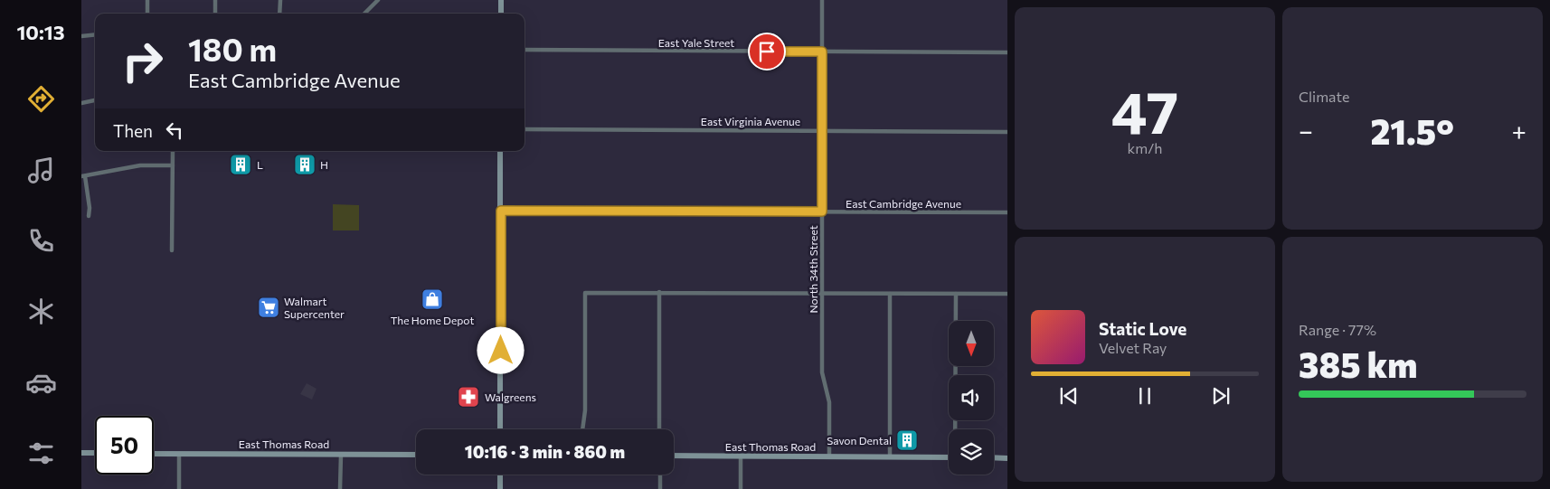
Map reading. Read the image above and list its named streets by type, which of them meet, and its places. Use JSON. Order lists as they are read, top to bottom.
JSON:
{
  "streets": {
    "main road": ["East Thomas Road"],
    "street": [
      "East Yale Street",
      "East Virginia Avenue",
      "East Cambridge Avenue",
      "North 34th Street"
    ]
  },
  "crossings": [
    ["East Yale Street", "North 34th Street"],
    ["East Virginia Avenue", "North 34th Street"],
    ["East Cambridge Avenue", "North 34th Street"],
    ["North 34th Street", "East Thomas Road"]
  ],
  "places": {
    "building": ["L", "H", "Savon Dental"],
    "shop": ["The Home Depot"],
    "supermarket": ["Walmart Supercenter"],
    "pharmacy": ["Walgreens"]
  },
  "north": "bottom",
  "page": {
    "tabs": "10:13",
    "tile": [
      ["47", "km/h"],
      "Climate",
      ["Range · 77%", "385 km"]
    ],
    "turn": ["180 m", "East Cambridge Avenue"],
    "then": "Then",
    "heat": ["−", "21.5°", "+"],
    "song": ["Static Love", "Velvet Ray"],
    "limit": "50",
    "trip": "10:16 · 3 min · 860 m"
  }
}
